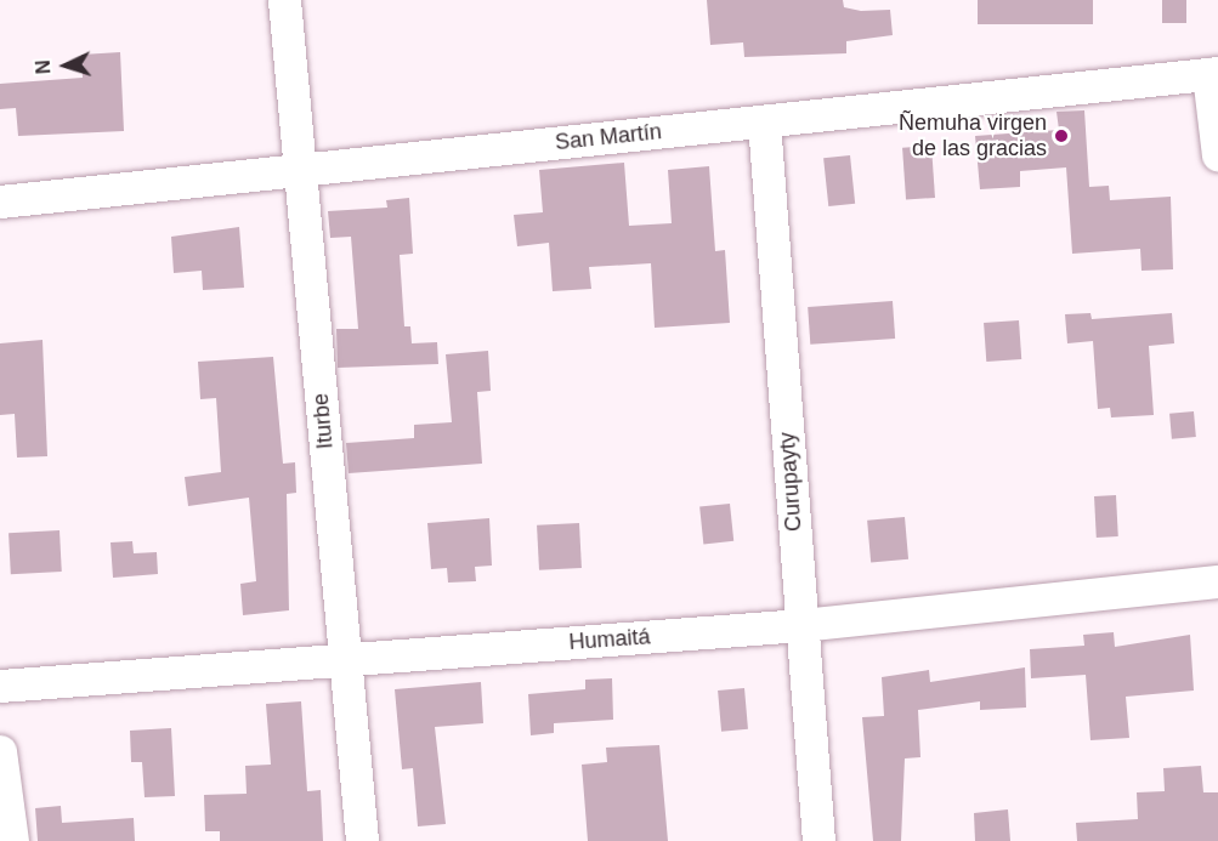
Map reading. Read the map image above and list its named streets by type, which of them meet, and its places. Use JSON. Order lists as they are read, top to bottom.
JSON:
{
  "streets": {
    "street": [
      "San Martín",
      "Iturbe",
      "Curupayty",
      "Humaitá"
    ]
  },
  "crossings": [
    ["San Martín", "Iturbe"],
    ["San Martín", "Curupayty"],
    ["Iturbe", "Humaitá"],
    ["Curupayty", "Humaitá"]
  ],
  "places": ["Ñemuha virgen de las gracias"],
  "north": "left"
}
